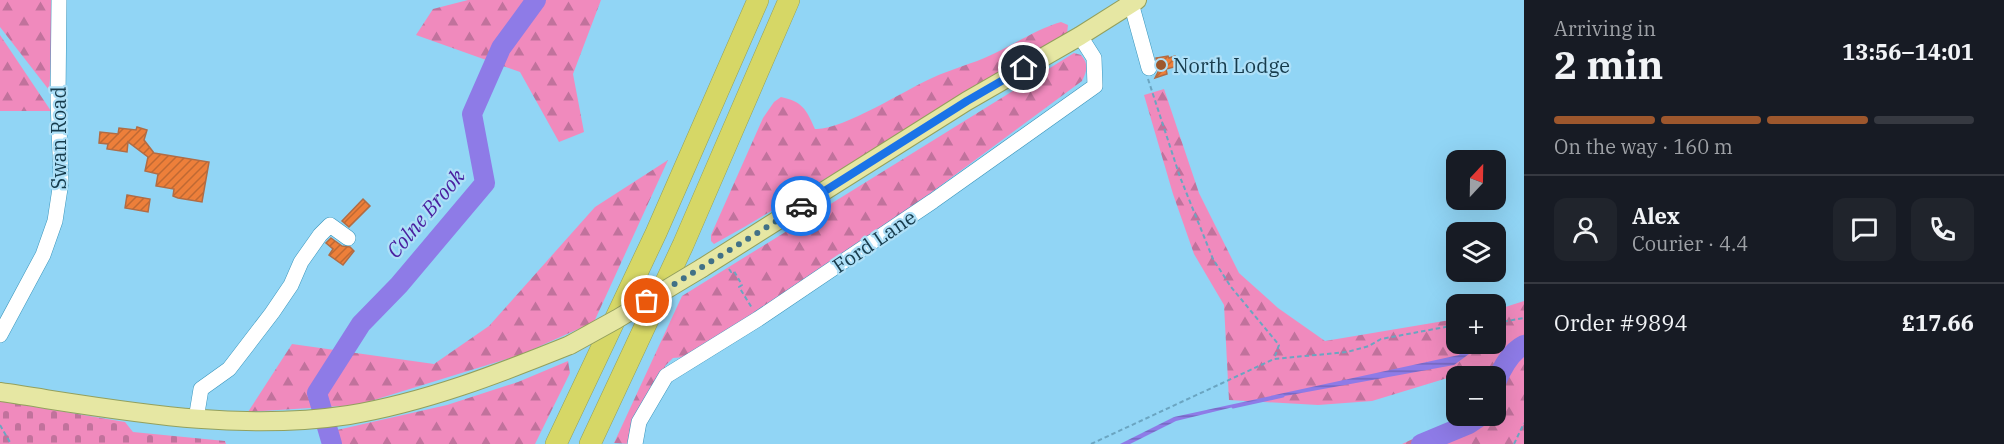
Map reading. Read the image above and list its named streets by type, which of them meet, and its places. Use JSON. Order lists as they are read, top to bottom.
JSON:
{
  "streets": {
    "street": ["Swan Road", "Ford Lane"]
  },
  "water": ["Colne Brook"],
  "places": ["North Lodge"],
  "north": "top",
  "page": {
    "heading": ["2 min", "Arriving in", "13:56–14:01"],
    "panel": [
      "Alex",
      "Courier · 4.4",
      "Order #9894",
      "£17.66"
    ],
    "bar": "On the way · 160 m",
    "map_buttons": ["+", "−"]
  }
}
